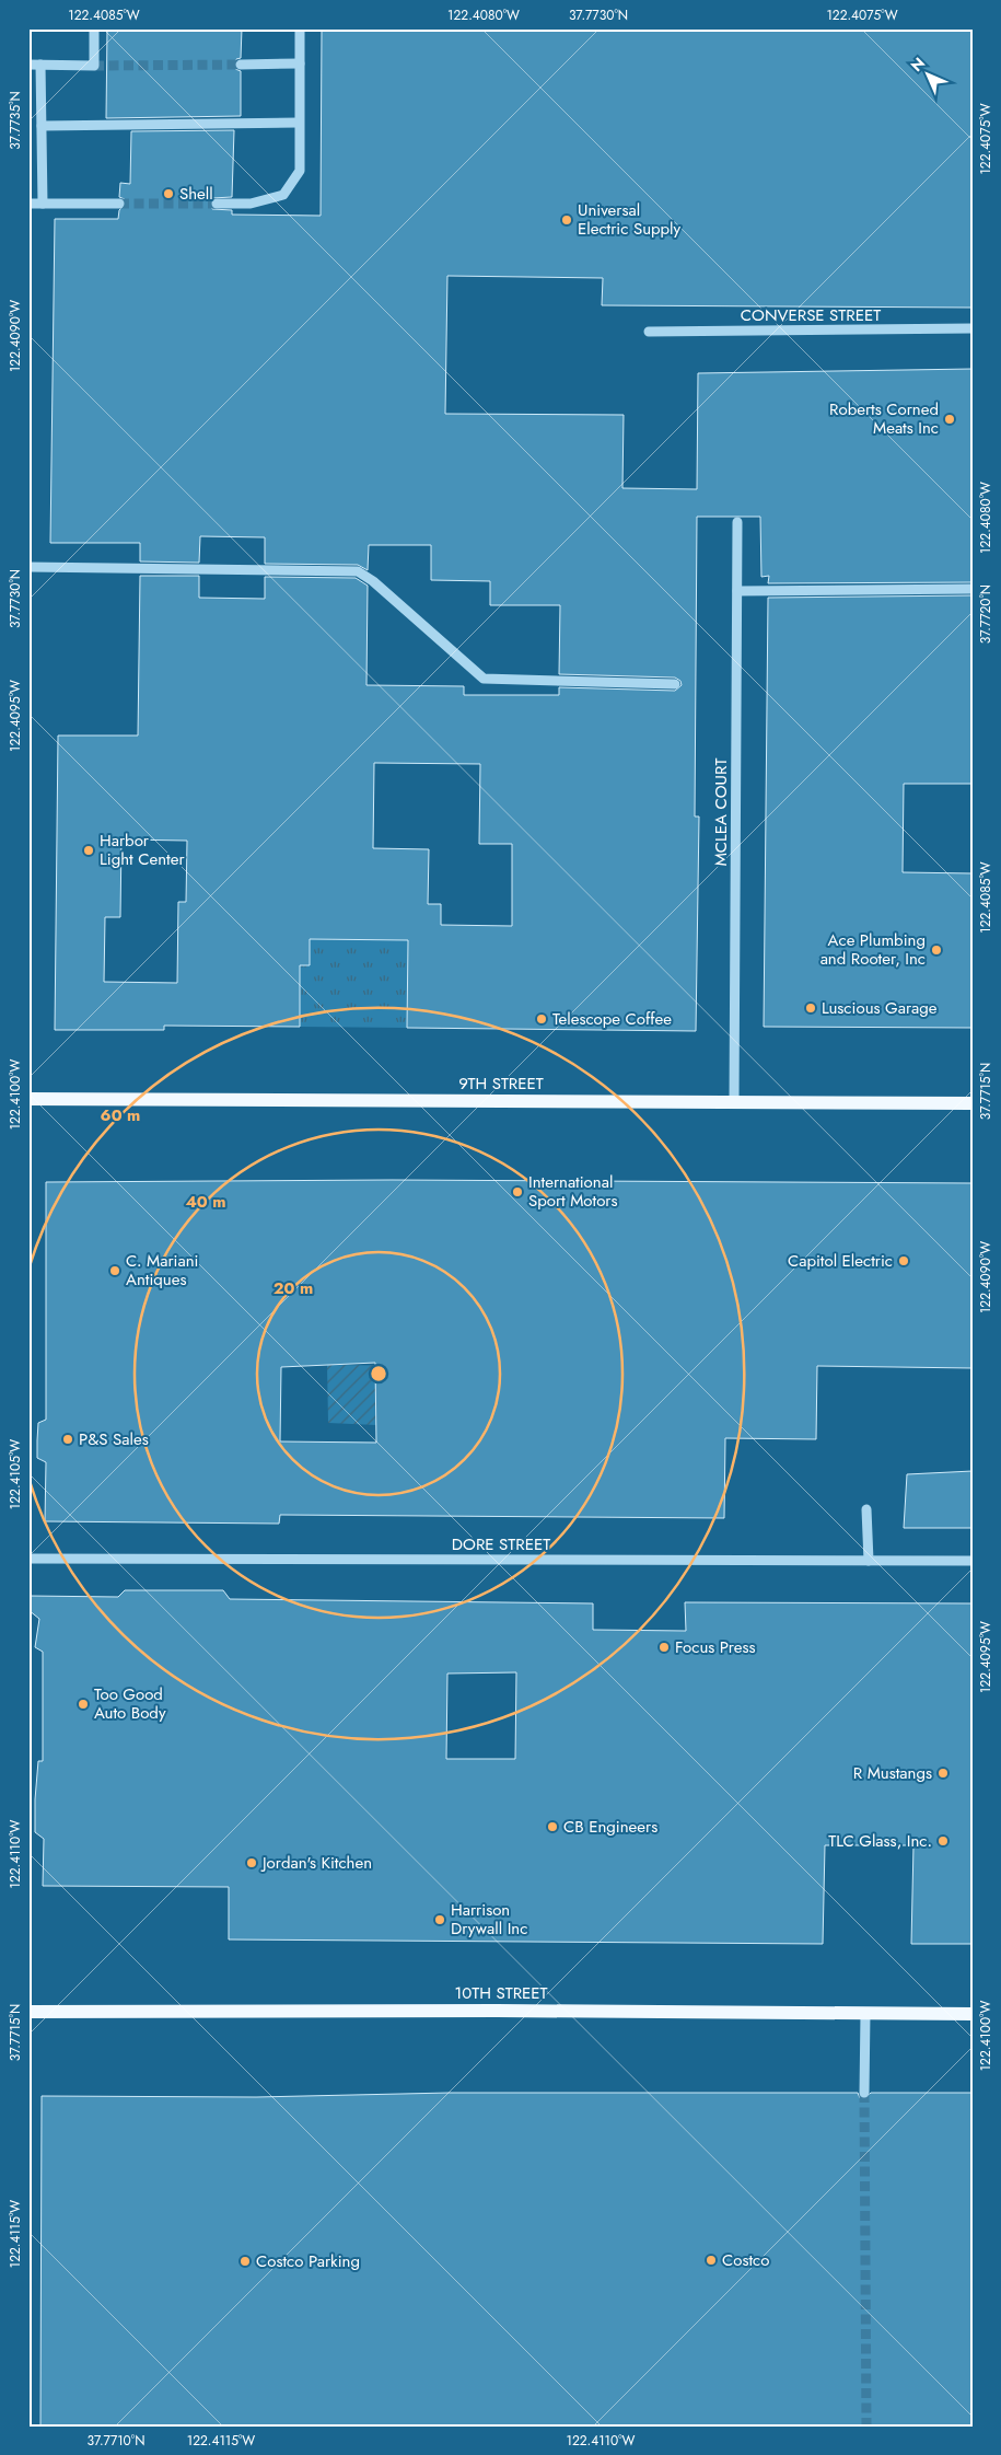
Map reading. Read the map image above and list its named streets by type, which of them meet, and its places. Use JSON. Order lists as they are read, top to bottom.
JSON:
{
  "streets": {
    "main road": ["9TH STREET", "10TH STREET"],
    "street": ["CONVERSE STREET", "MCLEA COURT", "DORE STREET"]
  },
  "crossings": [
    ["MCLEA COURT", "9TH STREET"]
  ],
  "places": [
    "Shell",
    "Universal Electric Supply",
    "Roberts Corned Meats Inc",
    "Harbor Light Center",
    "Ace Plumbing and Rooter, Inc",
    "Luscious Garage",
    "Telescope Coffee",
    "International Sport Motors",
    "Capitol Electric",
    "C. Mariani Antiques",
    "P&S Sales",
    "Focus Press",
    "Too Good Auto Body",
    "R Mustangs",
    "CB Engineers",
    "TLC Glass, Inc.",
    "Jordan's Kitchen",
    "Harrison Drywall Inc",
    "Costco",
    "Costco Parking"
  ],
  "north": "top left",
  "coordinates": [
    "122.4085°W",
    "122.4080°W",
    "37.7730°N",
    "122.4075°W",
    "37.7735°N",
    "122.4090°W",
    "37.7720°N",
    "122.4095°W",
    "37.7715°N",
    "122.4100°W",
    "122.4105°W",
    "122.4110°W",
    "122.4115°W",
    "37.7710°N"
  ],
  "rings": ["60 m", "40 m", "20 m"]
}
